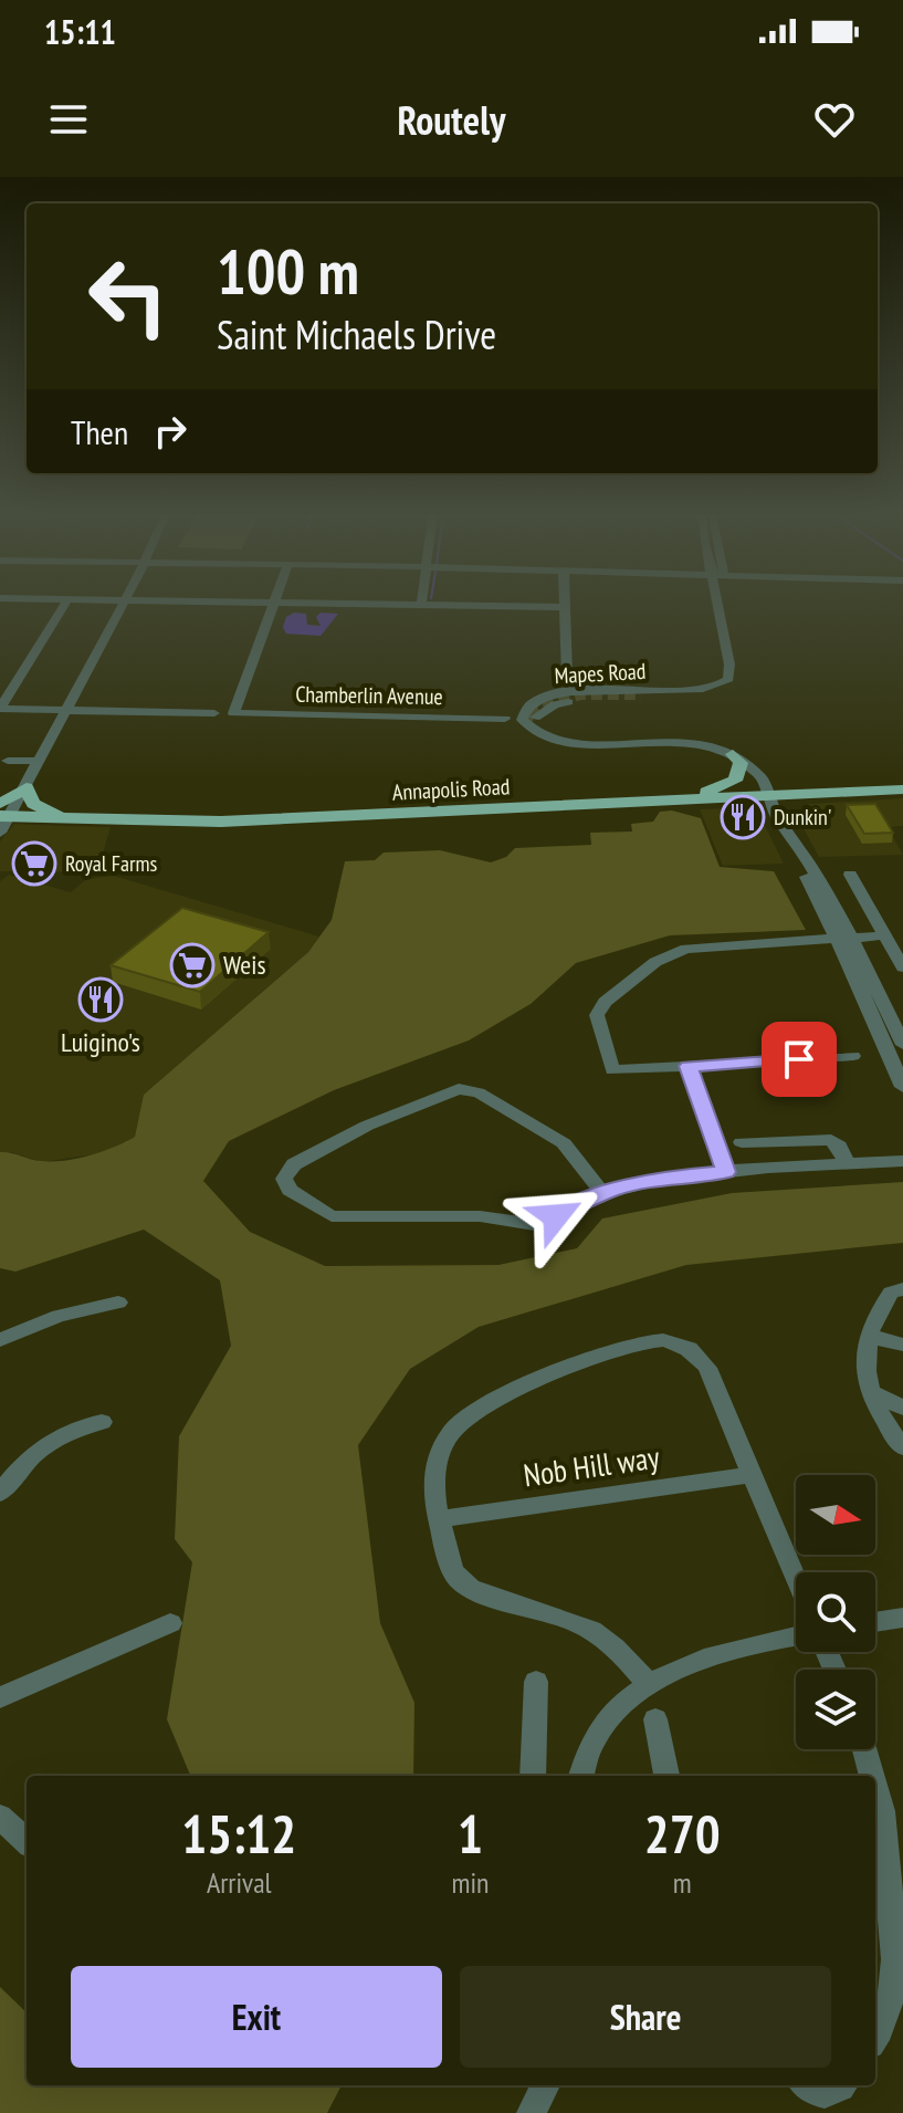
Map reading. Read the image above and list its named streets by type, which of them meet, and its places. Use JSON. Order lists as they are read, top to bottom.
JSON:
{
  "streets": {
    "main road": ["Annapolis Road"],
    "street": ["Mapes Road", "Chamberlin Avenue", "Nob Hill way"]
  },
  "crossings": [
    ["Mapes Road", "Annapolis Road"]
  ],
  "places": {
    "restaurant": ["Dunkin'", "Luigino's"],
    "supermarket": ["Royal Farms", "Weis"]
  },
  "north": "right",
  "page": {
    "status": "15:11",
    "header": "Routely",
    "turn": ["100 m", "Saint Michaels Drive"],
    "then": "Then",
    "eta": [
      "15:12",
      "Arrival",
      "1",
      "min",
      "270",
      "m"
    ],
    "buttons": ["Exit", "Share"]
  }
}
